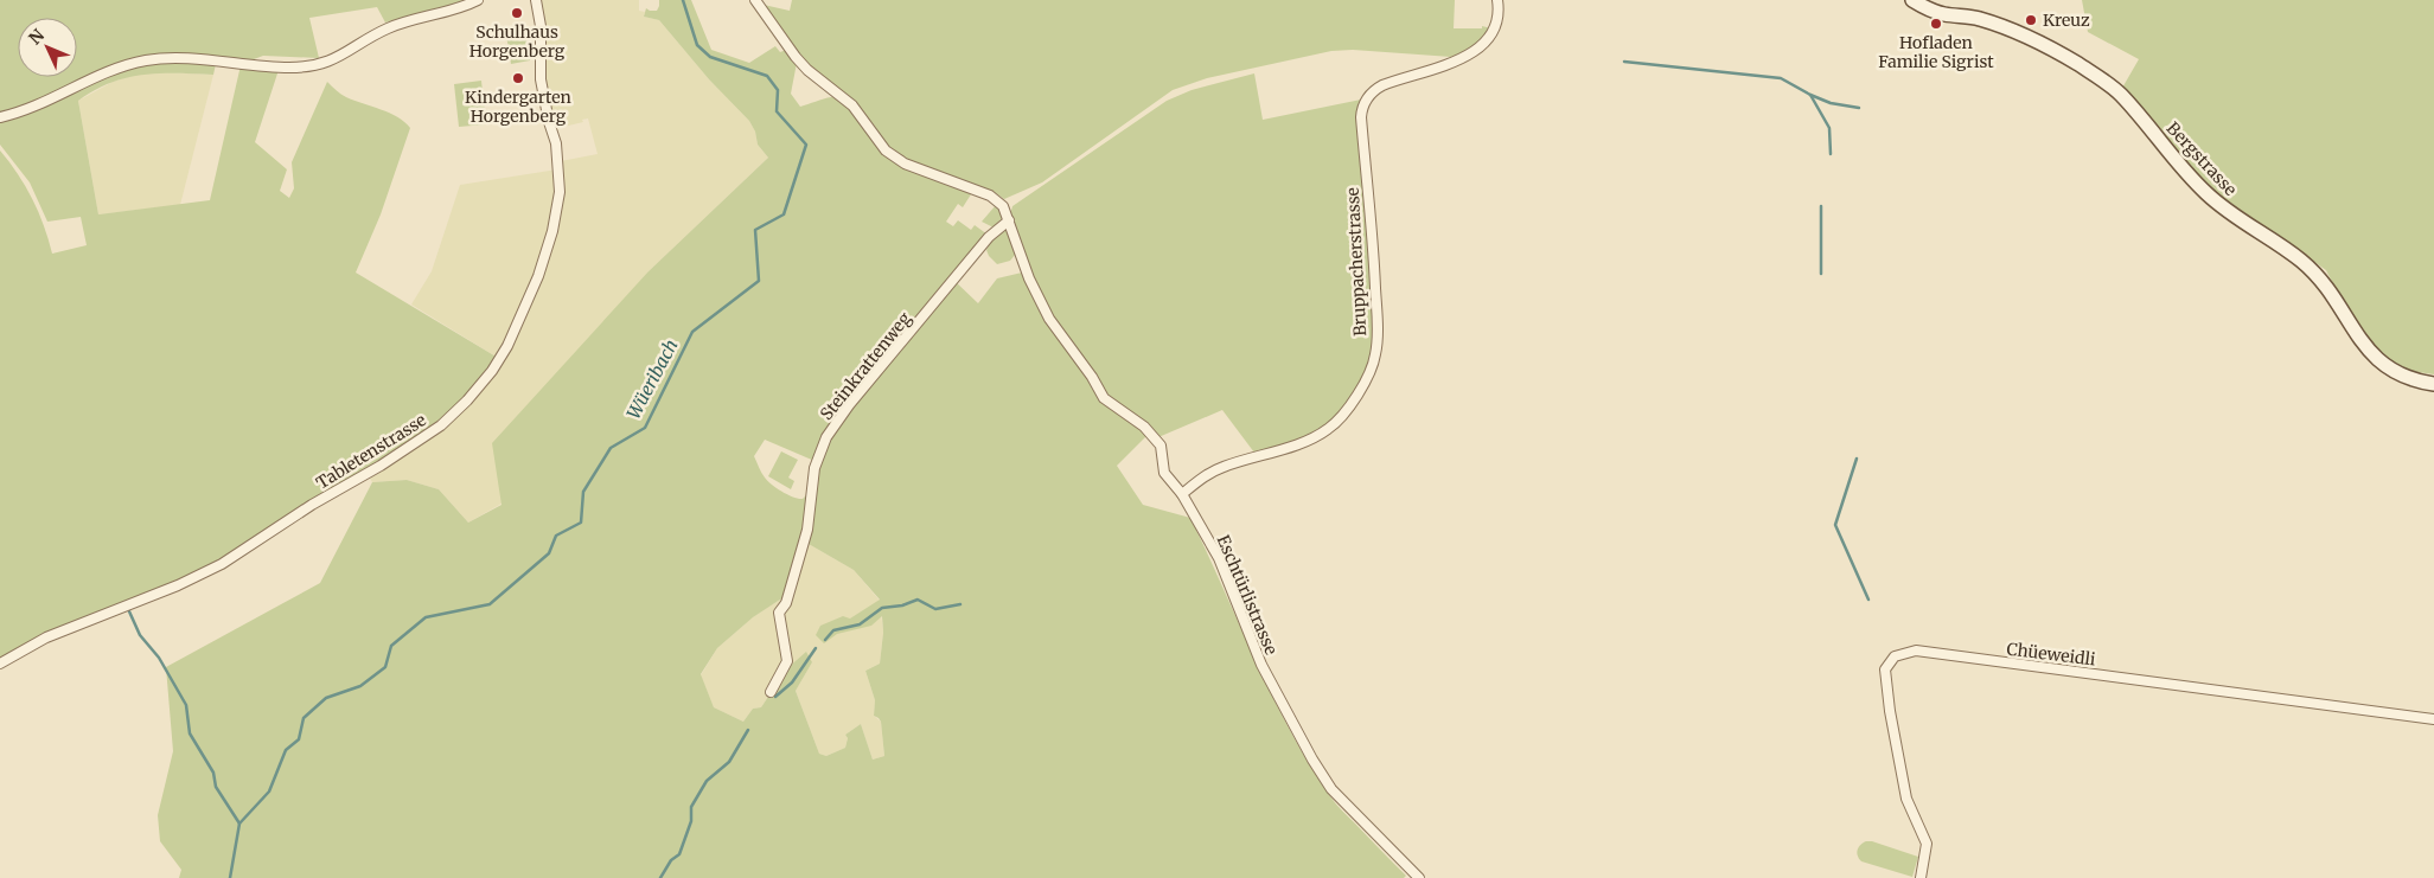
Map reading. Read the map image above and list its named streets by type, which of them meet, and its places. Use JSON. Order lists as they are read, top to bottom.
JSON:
{
  "streets": {
    "street": [
      "Bergstrasse",
      "Bruppacherstrasse",
      "Steinkrattenweg",
      "Tabletenstrasse",
      "Eschtürlistrasse",
      "Chüeweidli"
    ]
  },
  "crossings": [
    ["Bruppacherstrasse", "Eschtürlistrasse"],
    ["Steinkrattenweg", "Eschtürlistrasse"]
  ],
  "water": ["Wüeribach"],
  "places": [
    "Schulhaus Horgenberg",
    "Kreuz",
    "Hofladen Familie Sigrist",
    "Kindergarten Horgenberg"
  ],
  "north": "top left"
}
